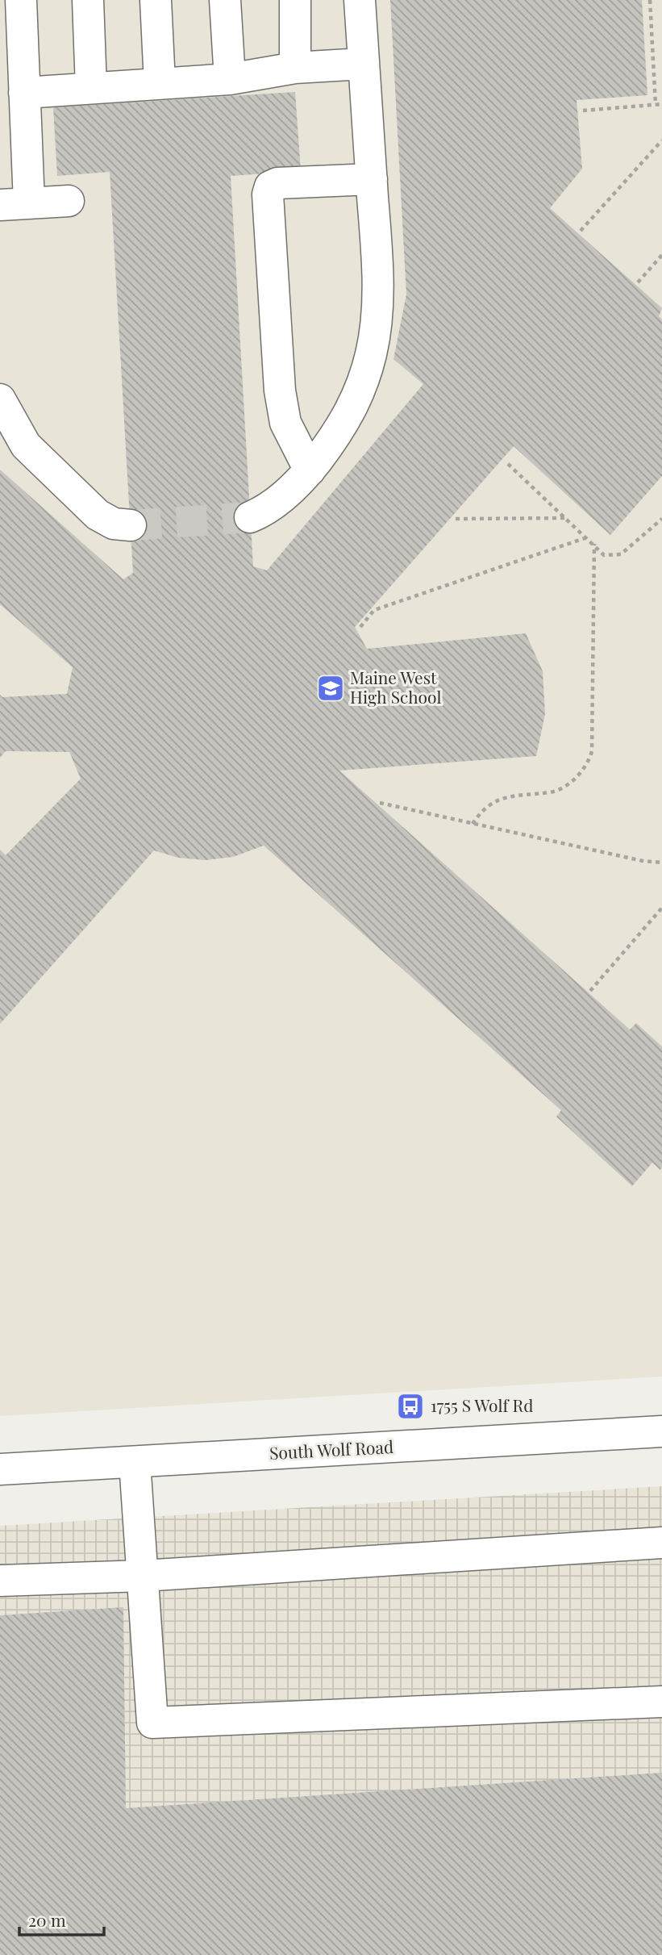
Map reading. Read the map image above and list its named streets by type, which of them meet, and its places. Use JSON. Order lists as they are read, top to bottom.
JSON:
{
  "streets": {
    "main road": ["South Wolf Road"]
  },
  "places": {
    "school or university": ["Maine West High School"],
    "bus stop": ["1755 S Wolf Rd"]
  },
  "scale_bar": "20 m"
}
